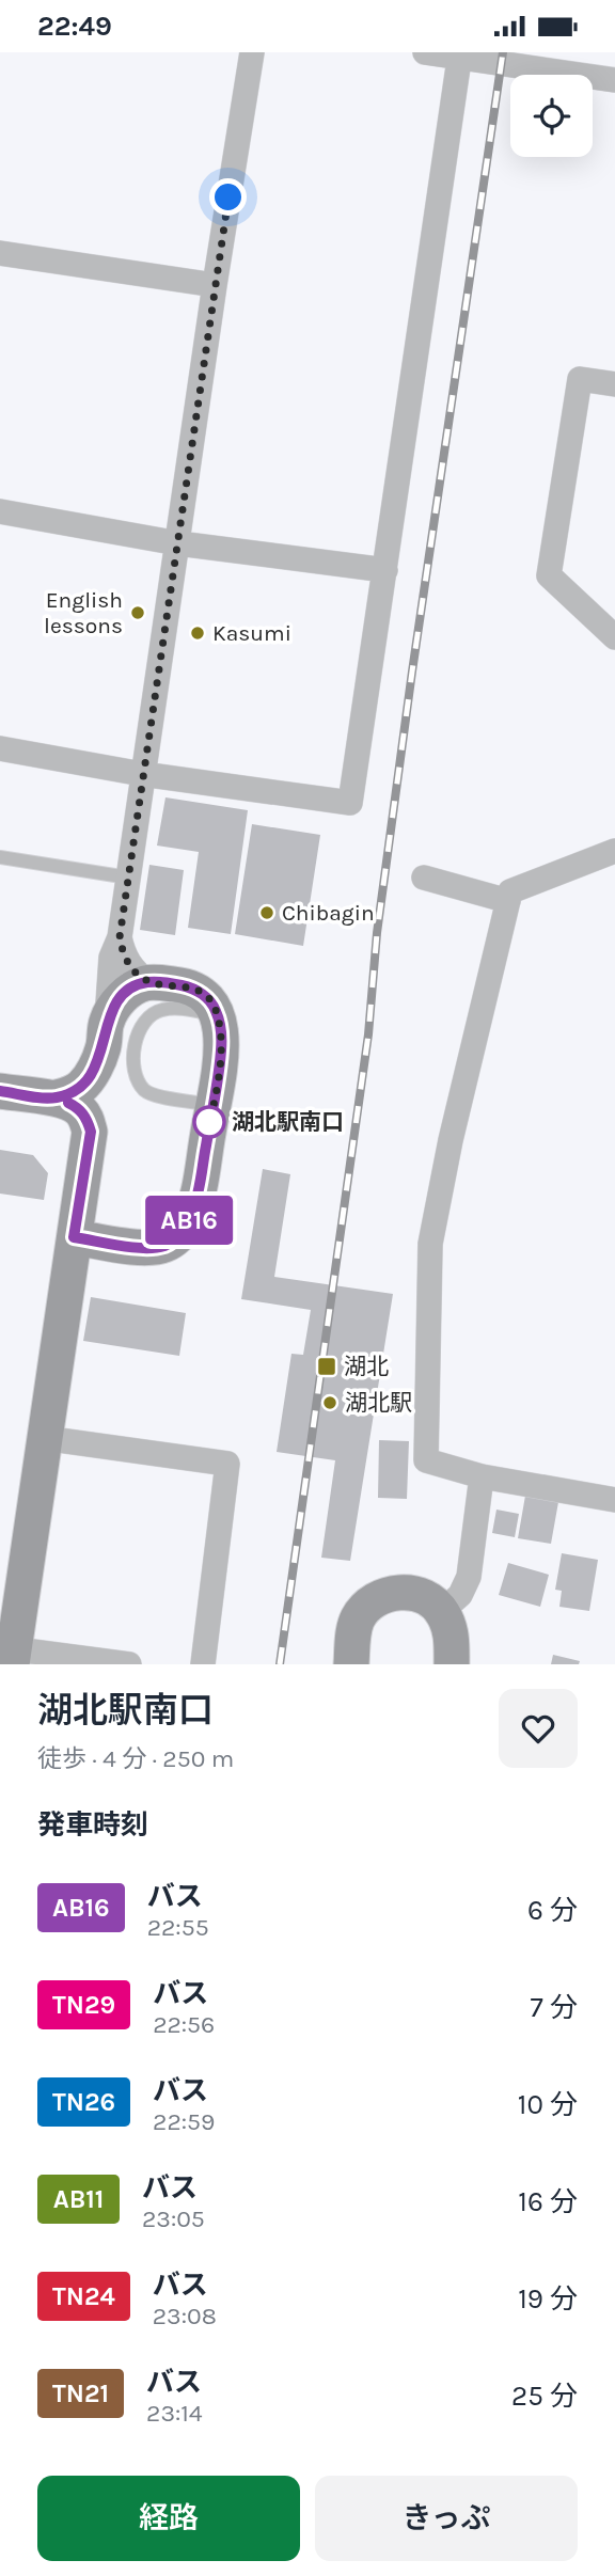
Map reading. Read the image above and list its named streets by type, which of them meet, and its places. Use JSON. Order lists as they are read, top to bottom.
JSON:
{
  "places": {
    "other": [
      "English lessons",
      "Kasumi",
      "Chibagin",
      "湖北駅南口",
      "湖北駅"
    ],
    "transit": ["湖北"]
  },
  "lines": ["bus line AB16"],
  "page": {
    "status": "22:49",
    "on_map": "AB16",
    "heading": [
      ["湖北駅南口", "徒歩 · 4 分 · 250 m"],
      "発車時刻"
    ],
    "list": [
      {
        "mark": "AB16",
        "name": "バス",
        "note": "22:55",
        "value": "6 分"
      },
      {
        "mark": "TN29",
        "name": "バス",
        "note": "22:56",
        "value": "7 分"
      },
      {
        "mark": "TN26",
        "name": "バス",
        "note": "22:59",
        "value": "10 分"
      },
      {
        "mark": "AB11",
        "name": "バス",
        "note": "23:05",
        "value": "16 分"
      },
      {
        "mark": "TN24",
        "name": "バス",
        "note": "23:08",
        "value": "19 分"
      },
      {
        "mark": "TN21",
        "name": "バス",
        "note": "23:14",
        "value": "25 分"
      }
    ],
    "buttons": ["経路", "きっぷ"]
  }
}
